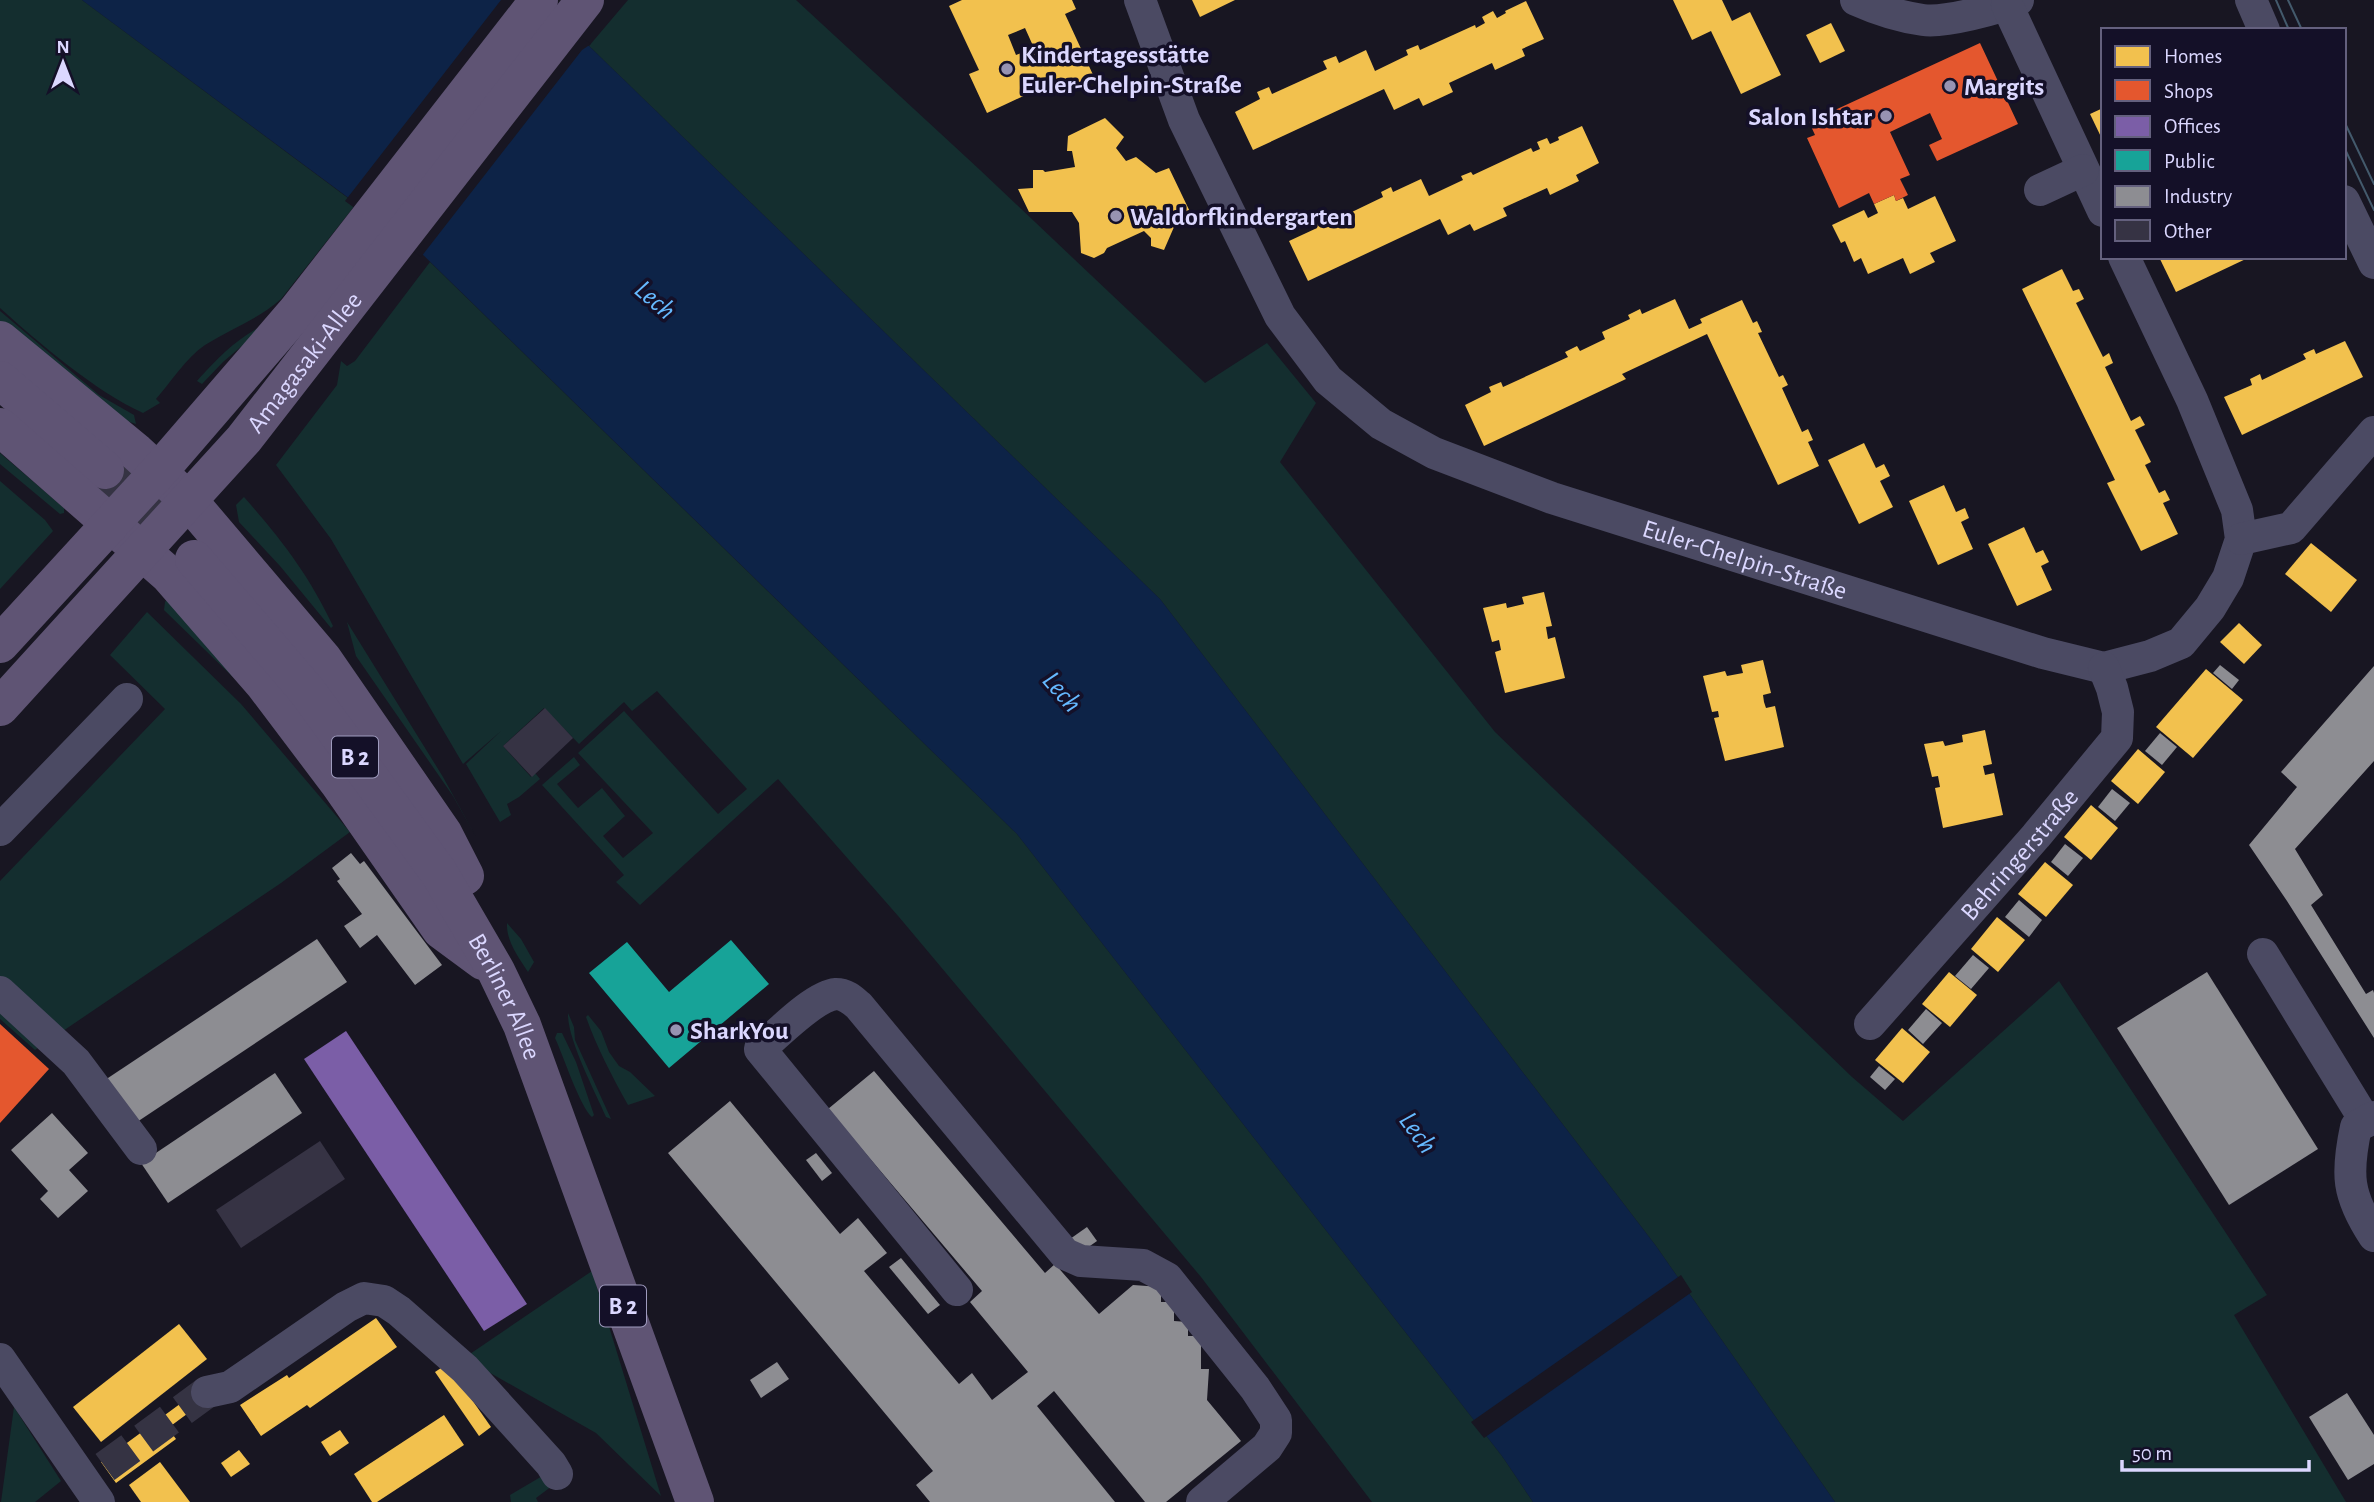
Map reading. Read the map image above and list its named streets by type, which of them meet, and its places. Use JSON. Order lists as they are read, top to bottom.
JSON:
{
  "streets": {
    "main road": ["Amagasaki-Allee", "B 2", "Berliner Allee"],
    "street": ["Euler-Chelpin-Straße", "Behringerstraße"]
  },
  "crossings": [
    ["Euler-Chelpin-Straße", "Behringerstraße"]
  ],
  "water": ["Lech"],
  "places": [
    "Kindertagesstätte Euler-Chelpin-Straße",
    "Margits",
    "Salon Ishtar",
    "Waldorfkindergarten",
    "SharkYou"
  ],
  "legend": [
    "Homes",
    "Shops",
    "Offices",
    "Public",
    "Industry",
    "Other"
  ],
  "scale_bar": "50 m",
  "north": "top"
}
